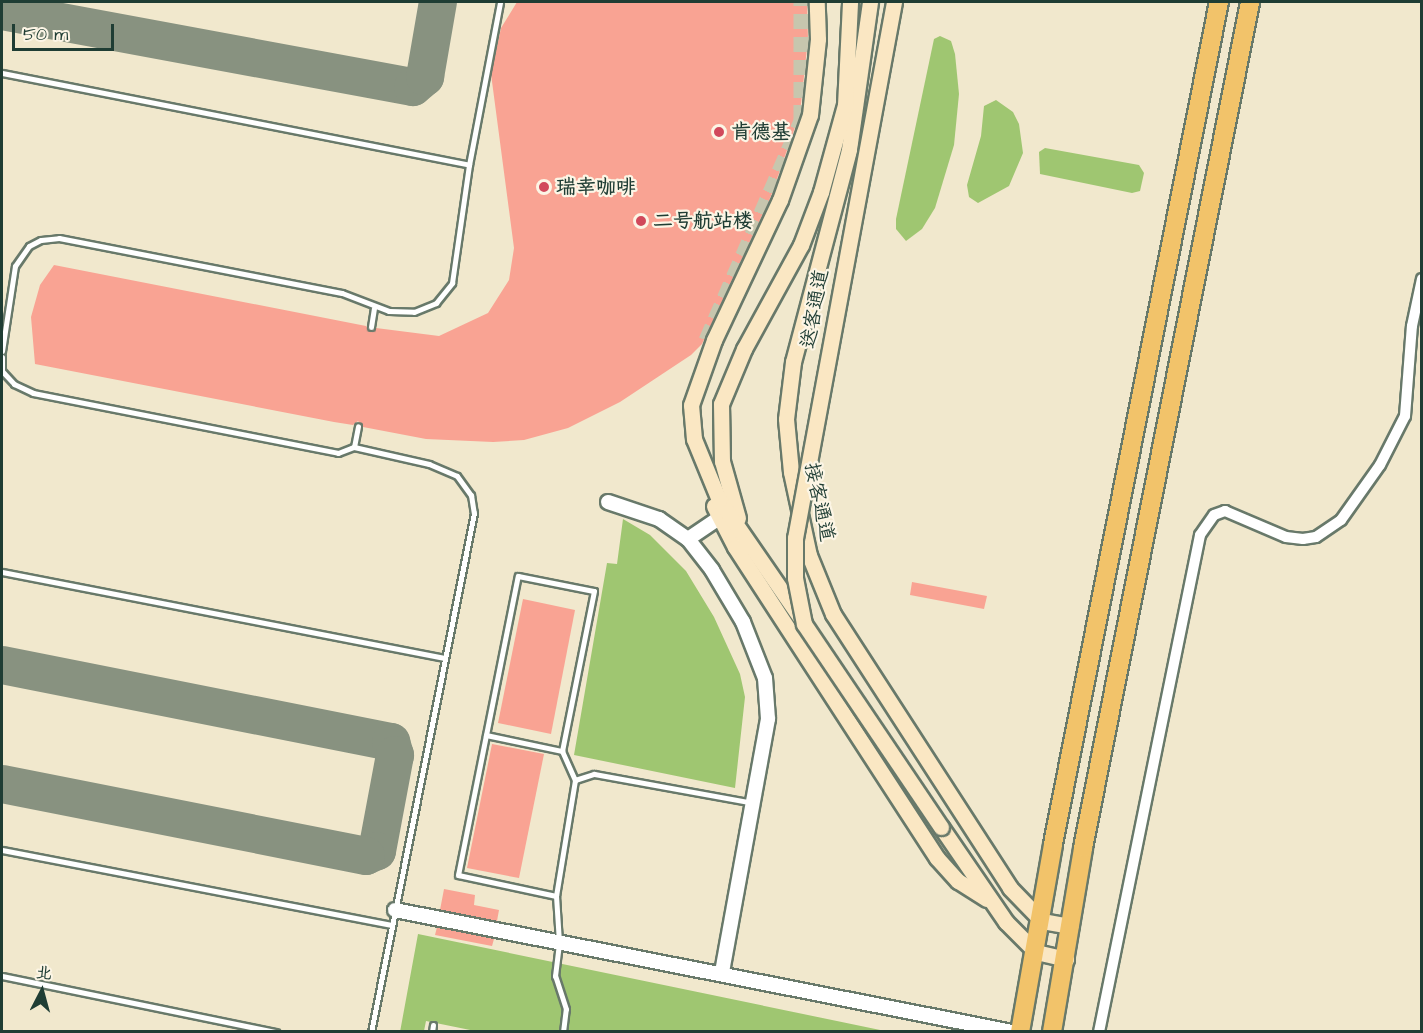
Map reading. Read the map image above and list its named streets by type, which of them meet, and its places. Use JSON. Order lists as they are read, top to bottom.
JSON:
{
  "streets": {
    "main road": ["送客通道", "接客通道"]
  },
  "places": ["肯德基", "瑞幸咖啡", "二号航站楼"],
  "scale_bar": "50 m",
  "north": "top"
}
